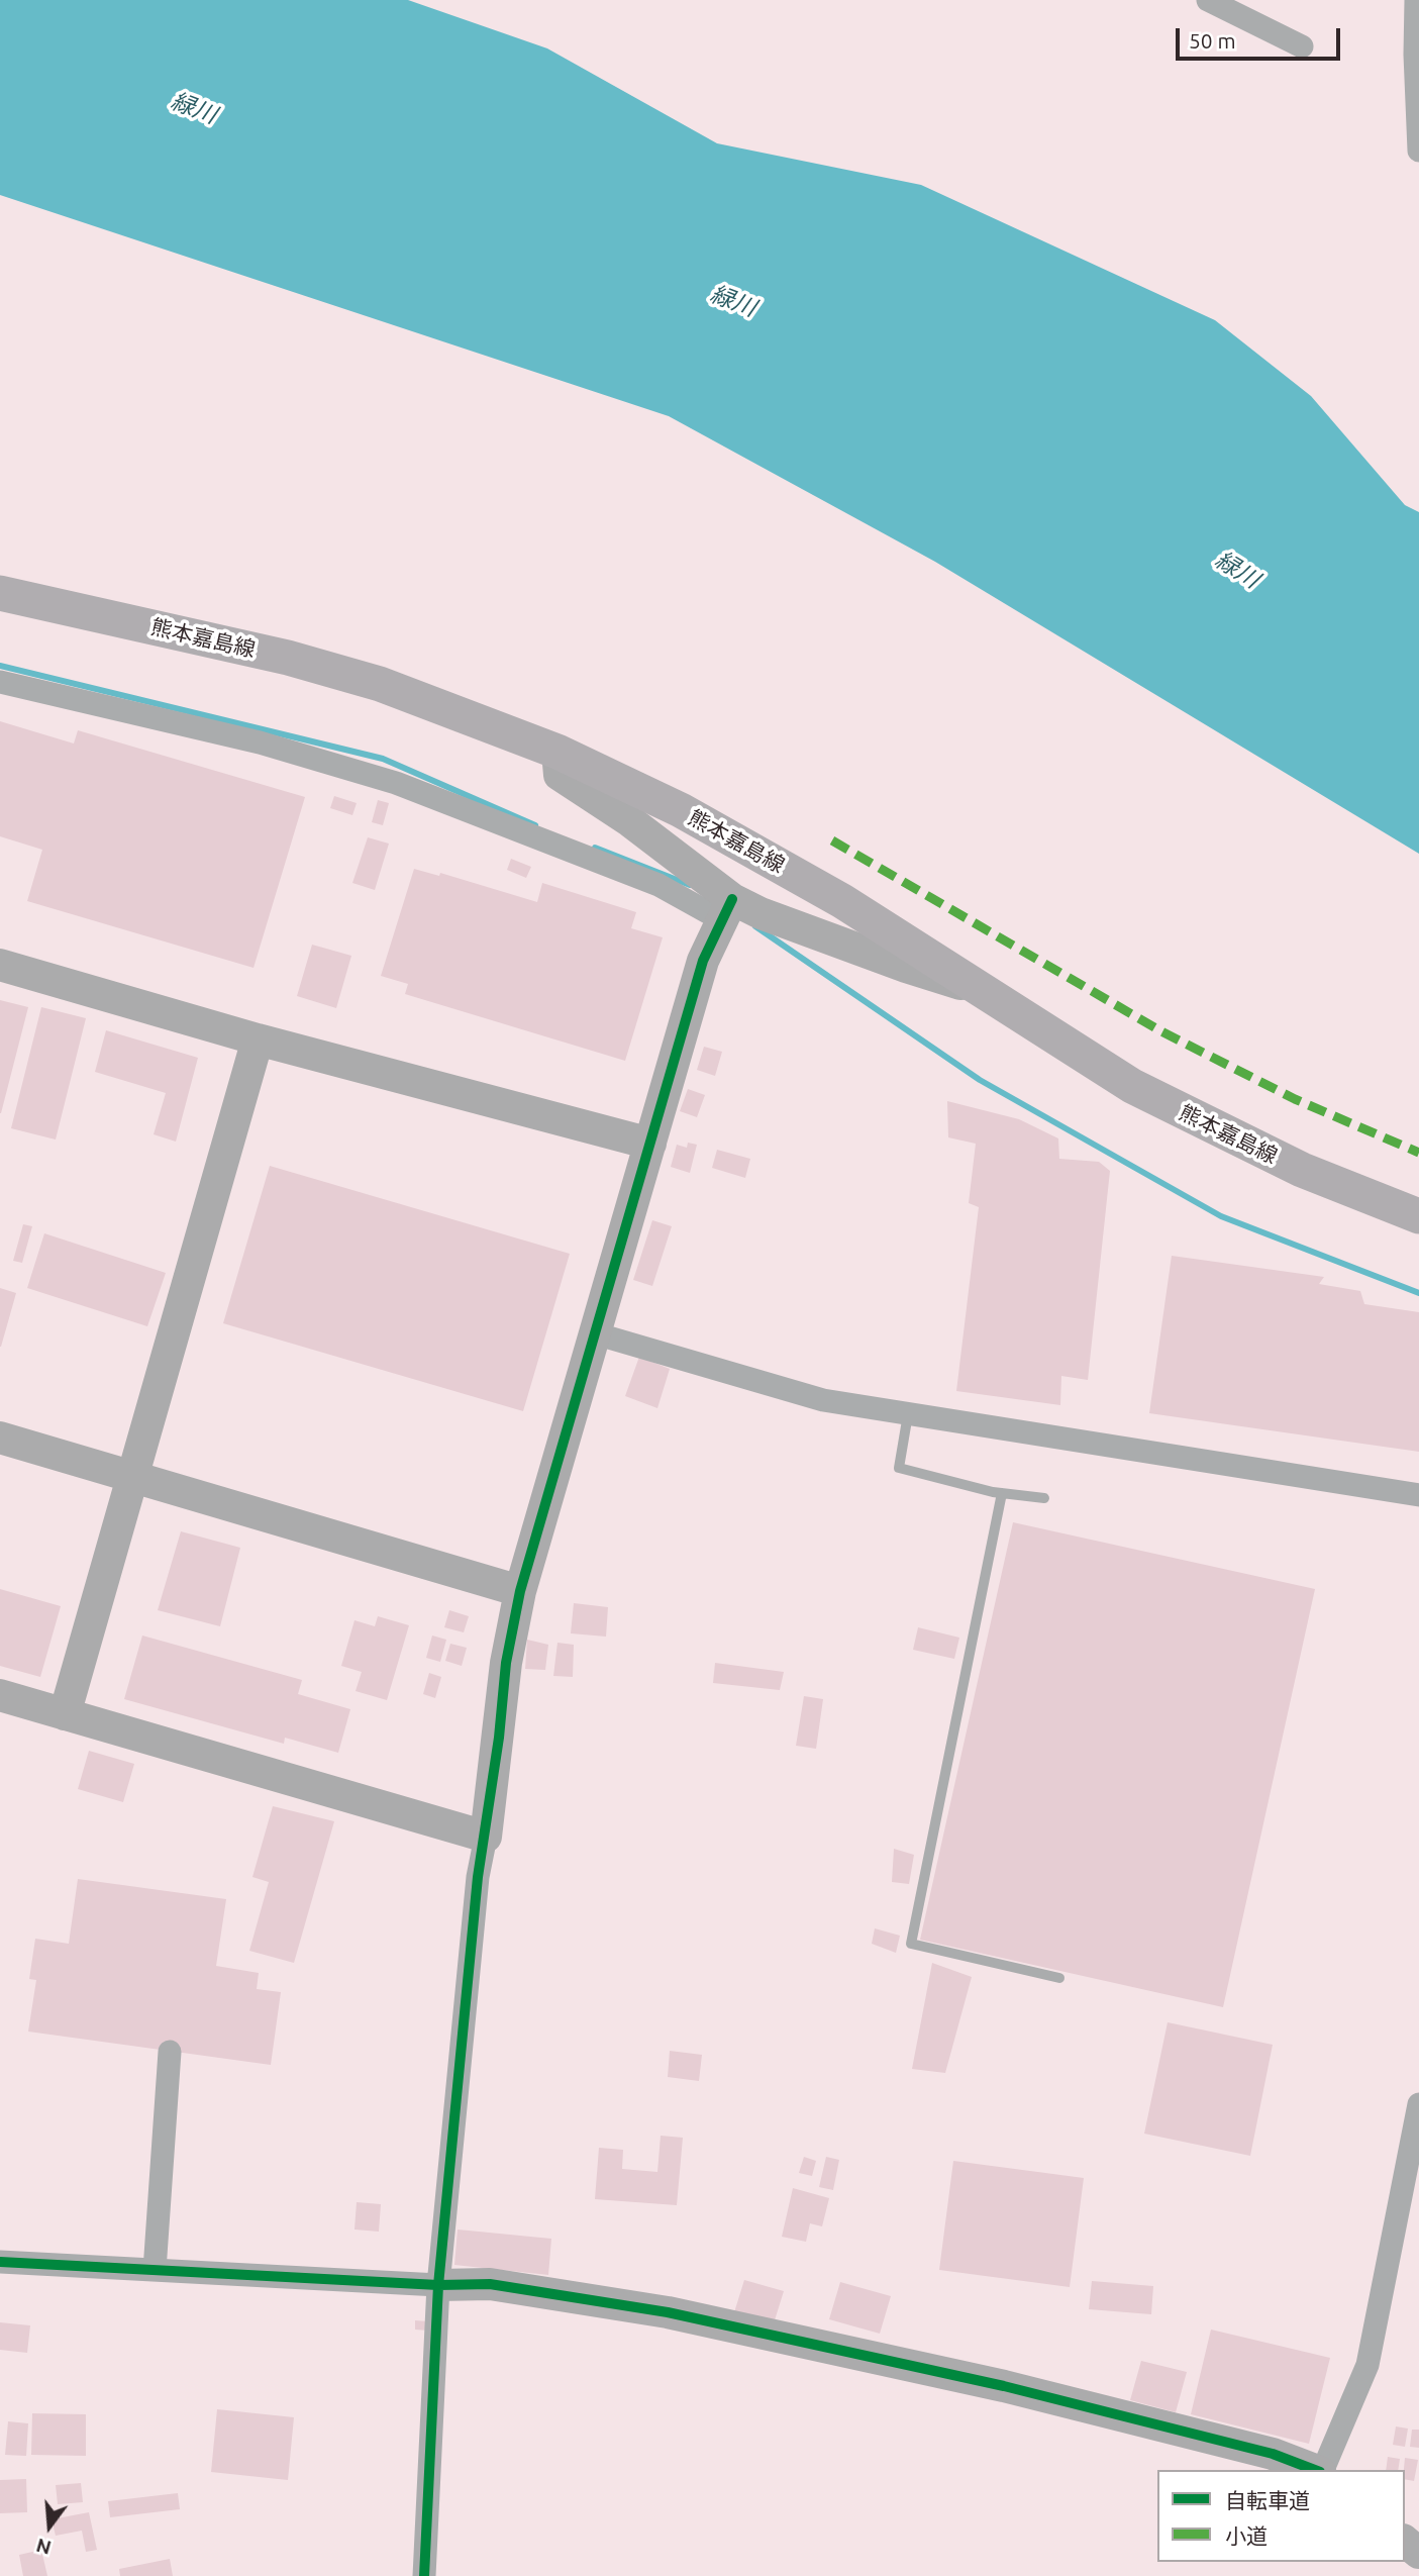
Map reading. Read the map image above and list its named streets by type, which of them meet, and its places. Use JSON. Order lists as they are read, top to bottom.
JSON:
{
  "streets": {
    "main road": ["熊本嘉島線"]
  },
  "water": ["緑川"],
  "legend": ["自転車道", "小道"],
  "scale_bar": "50 m",
  "north": "bottom"
}
